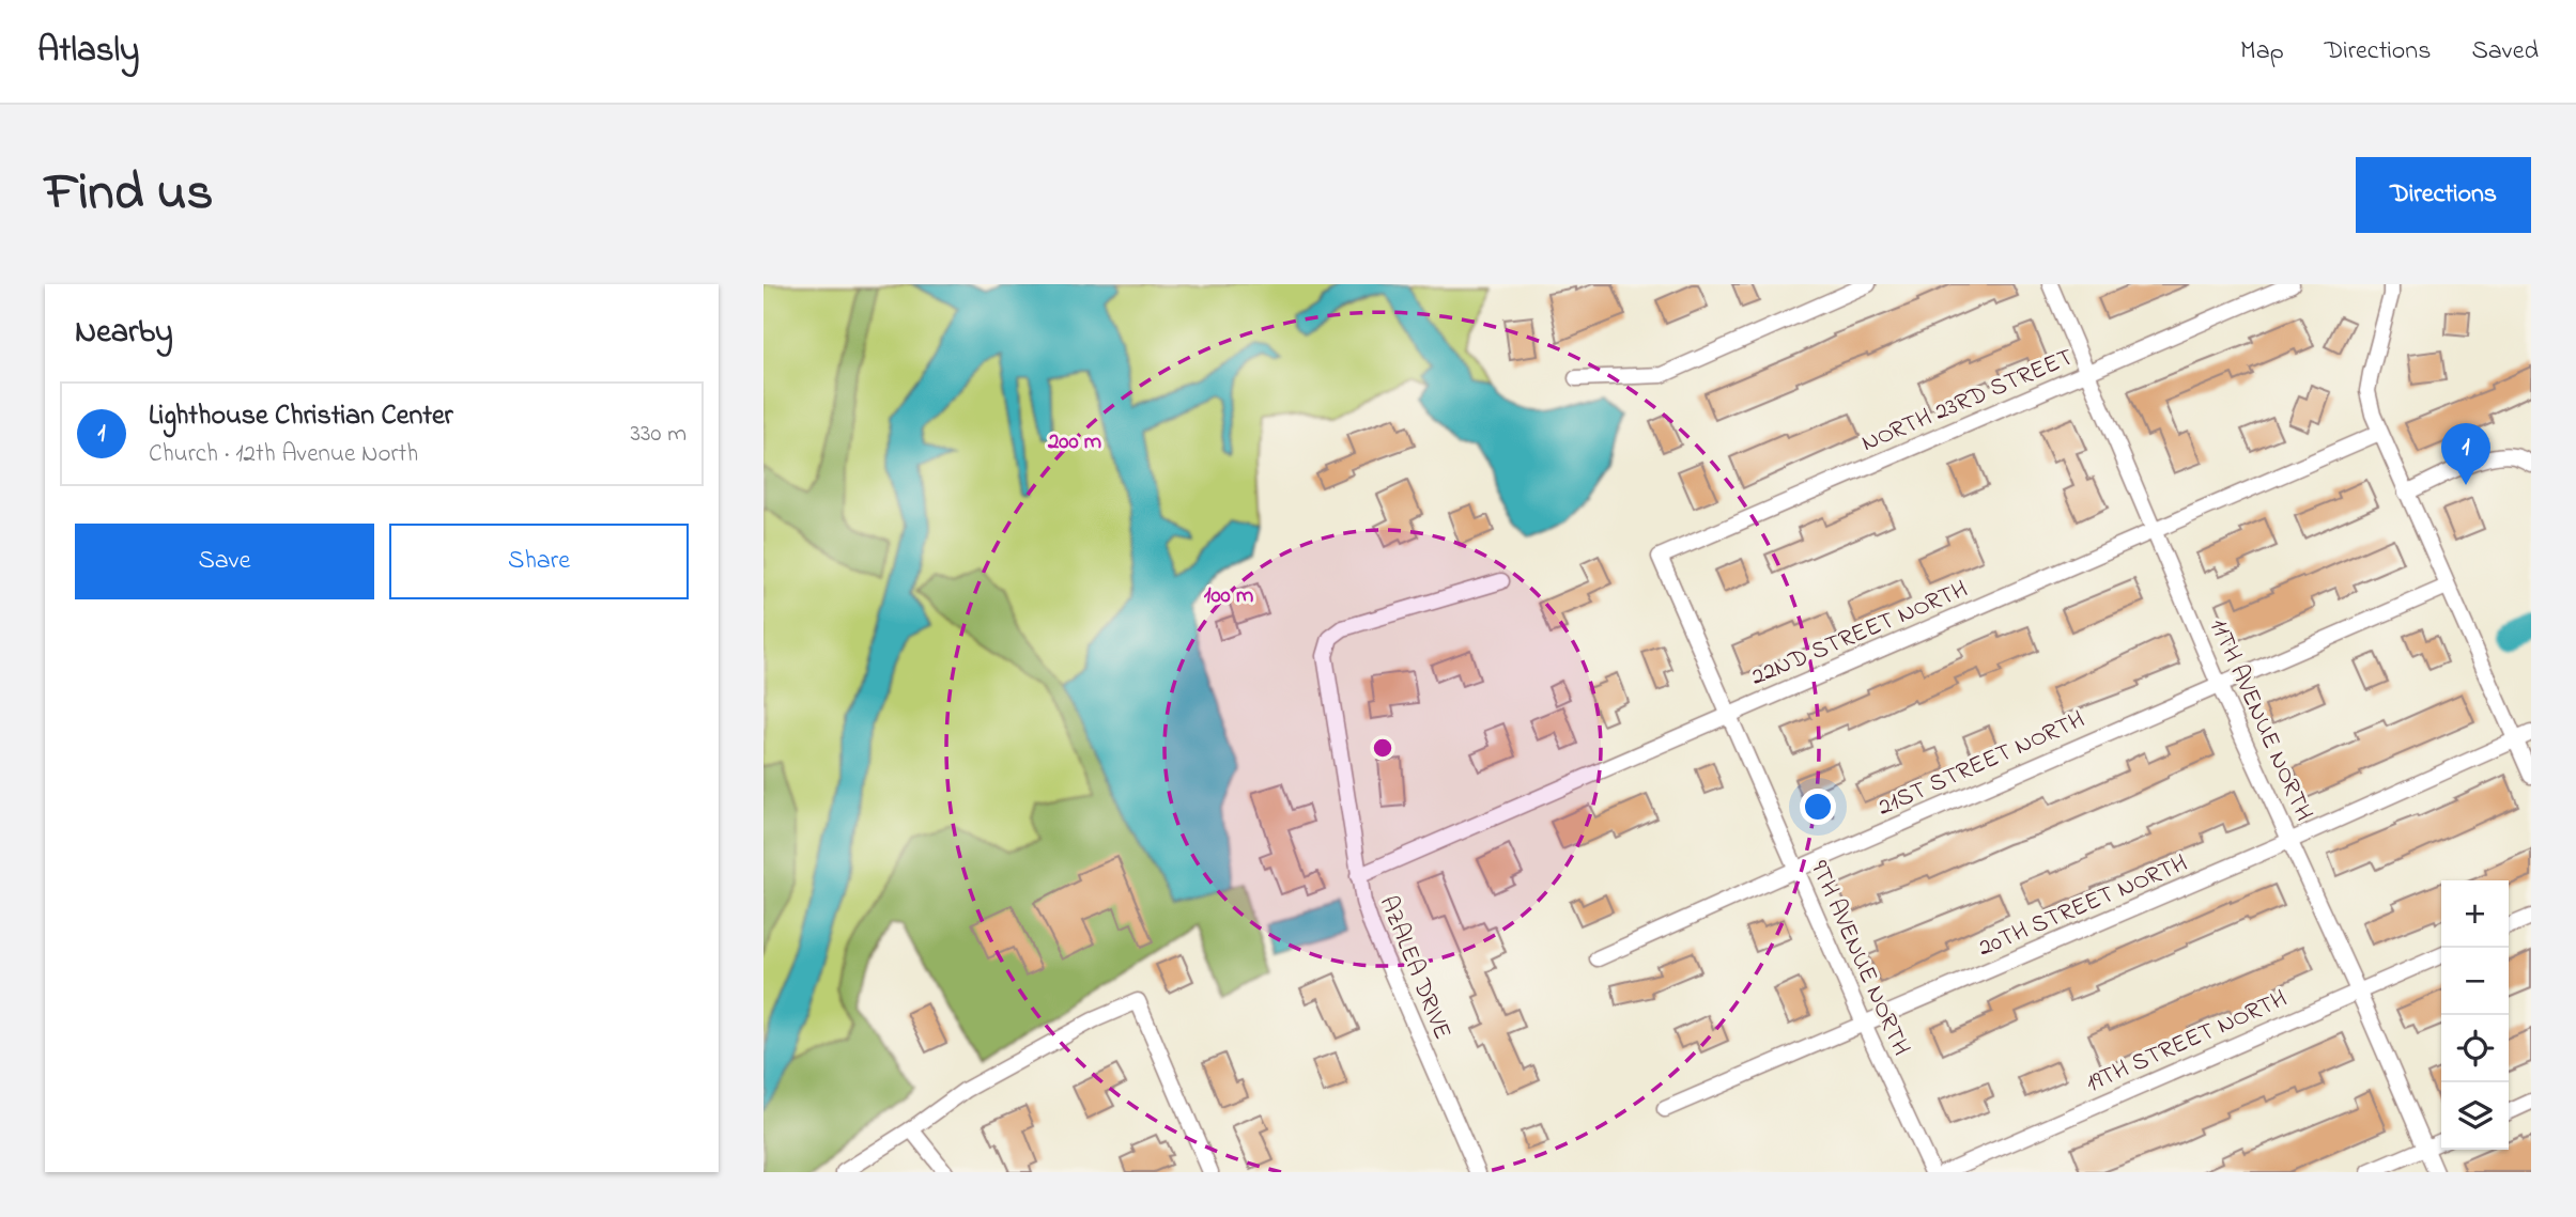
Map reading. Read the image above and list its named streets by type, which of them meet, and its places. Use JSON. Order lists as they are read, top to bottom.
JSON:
{
  "streets": {
    "street": [
      "NORTH 23RD STREET",
      "22ND STREET NORTH",
      "11TH AVENUE NORTH",
      "21ST STREET NORTH",
      "20TH STREET NORTH",
      "9TH AVENUE NORTH",
      "AZALEA DRIVE",
      "19TH STREET NORTH"
    ]
  },
  "crossings": [
    ["NORTH 23RD STREET", "11TH AVENUE NORTH"],
    ["NORTH 23RD STREET", "9TH AVENUE NORTH"],
    ["22ND STREET NORTH", "11TH AVENUE NORTH"],
    ["22ND STREET NORTH", "9TH AVENUE NORTH"],
    ["22ND STREET NORTH", "AZALEA DRIVE"],
    ["11TH AVENUE NORTH", "21ST STREET NORTH"],
    ["11TH AVENUE NORTH", "20TH STREET NORTH"],
    ["11TH AVENUE NORTH", "19TH STREET NORTH"],
    ["21ST STREET NORTH", "9TH AVENUE NORTH"],
    ["20TH STREET NORTH", "9TH AVENUE NORTH"]
  ],
  "page": {
    "header": "Atlasly",
    "nav": ["Map", "Directions", "Saved"],
    "title": "Find us",
    "buttons": [
      "Directions",
      ["Save", "Share"]
    ],
    "heading": "Nearby",
    "list": [
      {
        "mark": "1",
        "name": "Lighthouse Christian Center",
        "note": "Church · 12th Avenue North",
        "value": "330 m"
      }
    ],
    "pins": "1",
    "map_buttons": ["+", "−"]
  },
  "rings": ["200 m", "100 m"]
}
